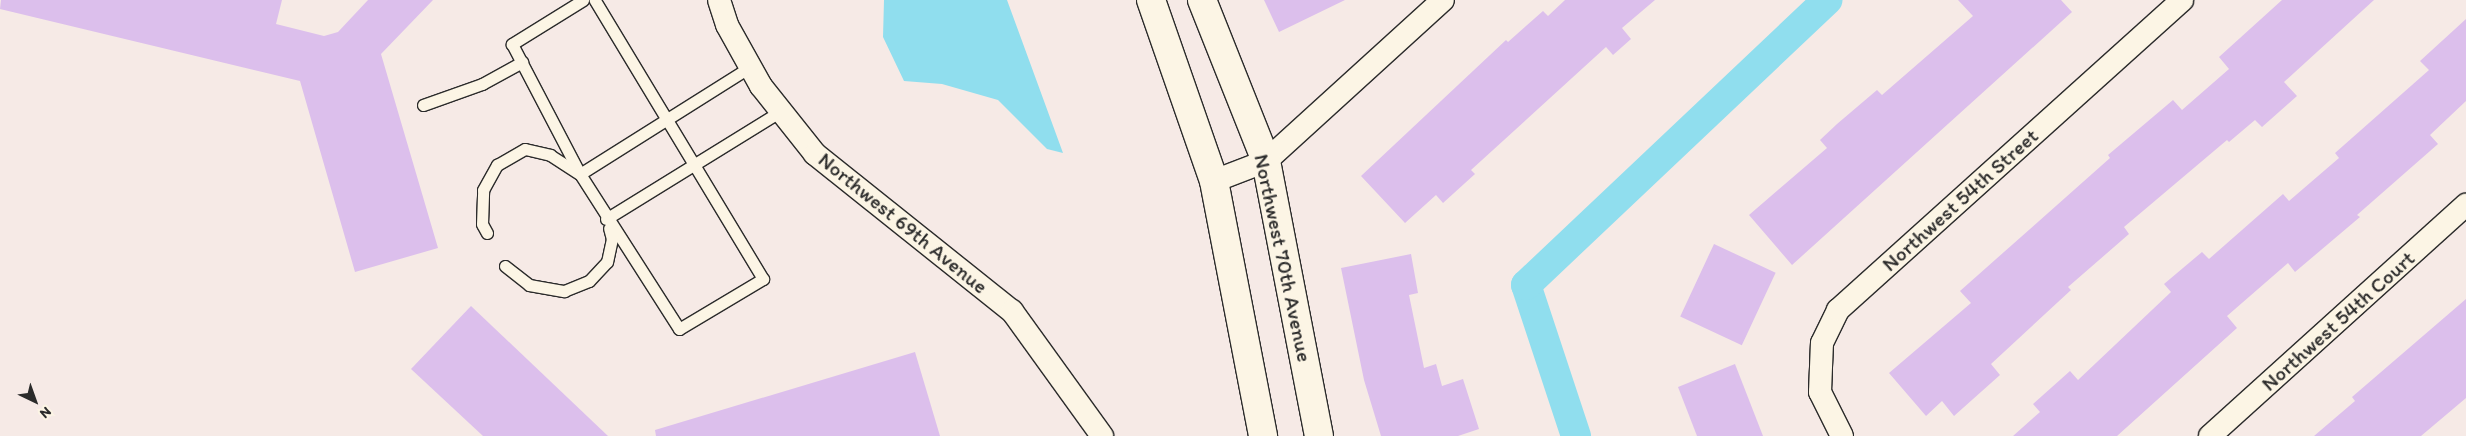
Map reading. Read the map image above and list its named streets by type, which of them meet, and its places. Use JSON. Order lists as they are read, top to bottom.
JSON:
{
  "streets": {
    "street": [
      "Northwest 54th Street",
      "Northwest 69th Avenue",
      "Northwest 70th Avenue",
      "Northwest 54th Court"
    ]
  },
  "north": "bottom right"
}
